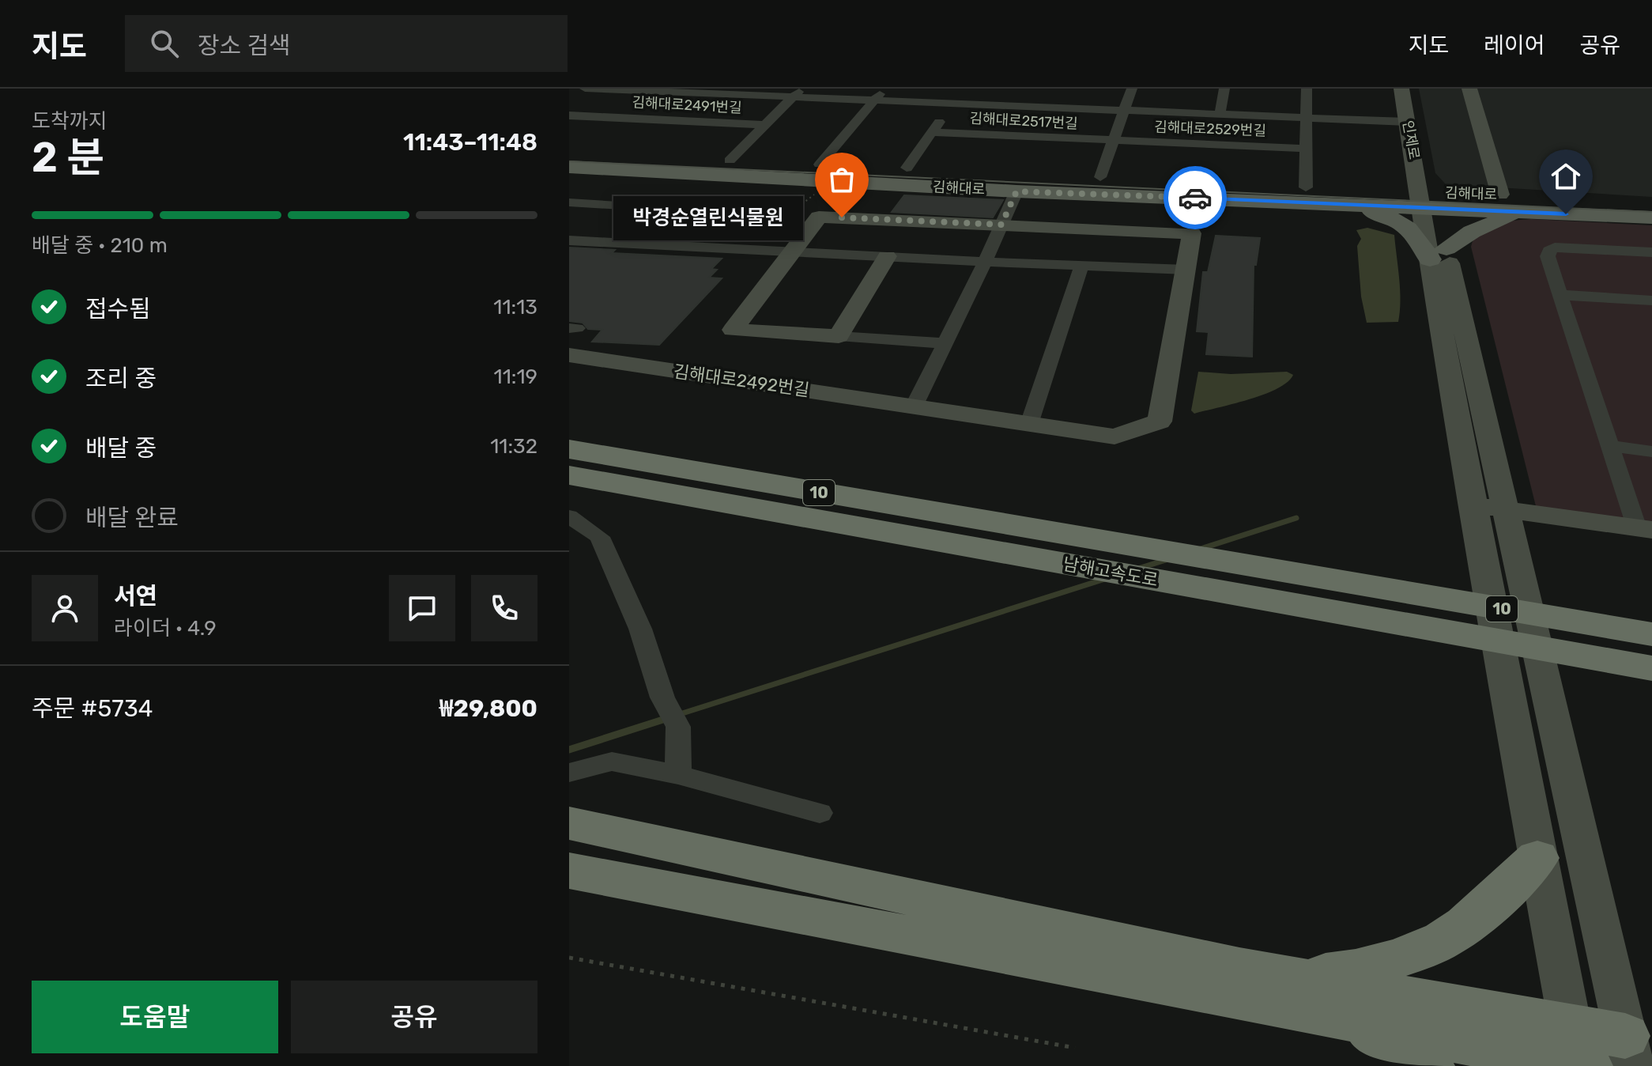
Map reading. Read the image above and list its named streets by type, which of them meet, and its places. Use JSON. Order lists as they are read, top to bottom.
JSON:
{
  "streets": {
    "highway": ["10", "남해고속도로"],
    "main road": ["김해대로"],
    "street": [
      "김해대로2491번길",
      "김해대로2517번길",
      "김해대로2529번길",
      "인제로",
      "김해대로2492번길"
    ]
  },
  "crossings": [
    ["김해대로2517번길", "김해대로2529번길"],
    ["김해대로2517번길", "김해대로"],
    ["인제로", "김해대로"]
  ],
  "places": ["박경순열린식물원"],
  "page": {
    "header": "지도",
    "search": "장소 검색",
    "nav": ["지도", "레이어", "공유"],
    "heading": ["2 분", "도착까지", "11:43–11:48"],
    "panel": [
      "서연",
      "라이더 · 4.9",
      "주문 #5734",
      "₩29,800"
    ],
    "bar": "배달 중 · 210 m",
    "bubble": "박경순열린식물원",
    "list": [
      ["접수됨", "11:13"],
      ["조리 중", "11:19"],
      ["배달 중", "11:32"],
      "배달 완료"
    ],
    "buttons": ["도움말", "공유"]
  }
}
